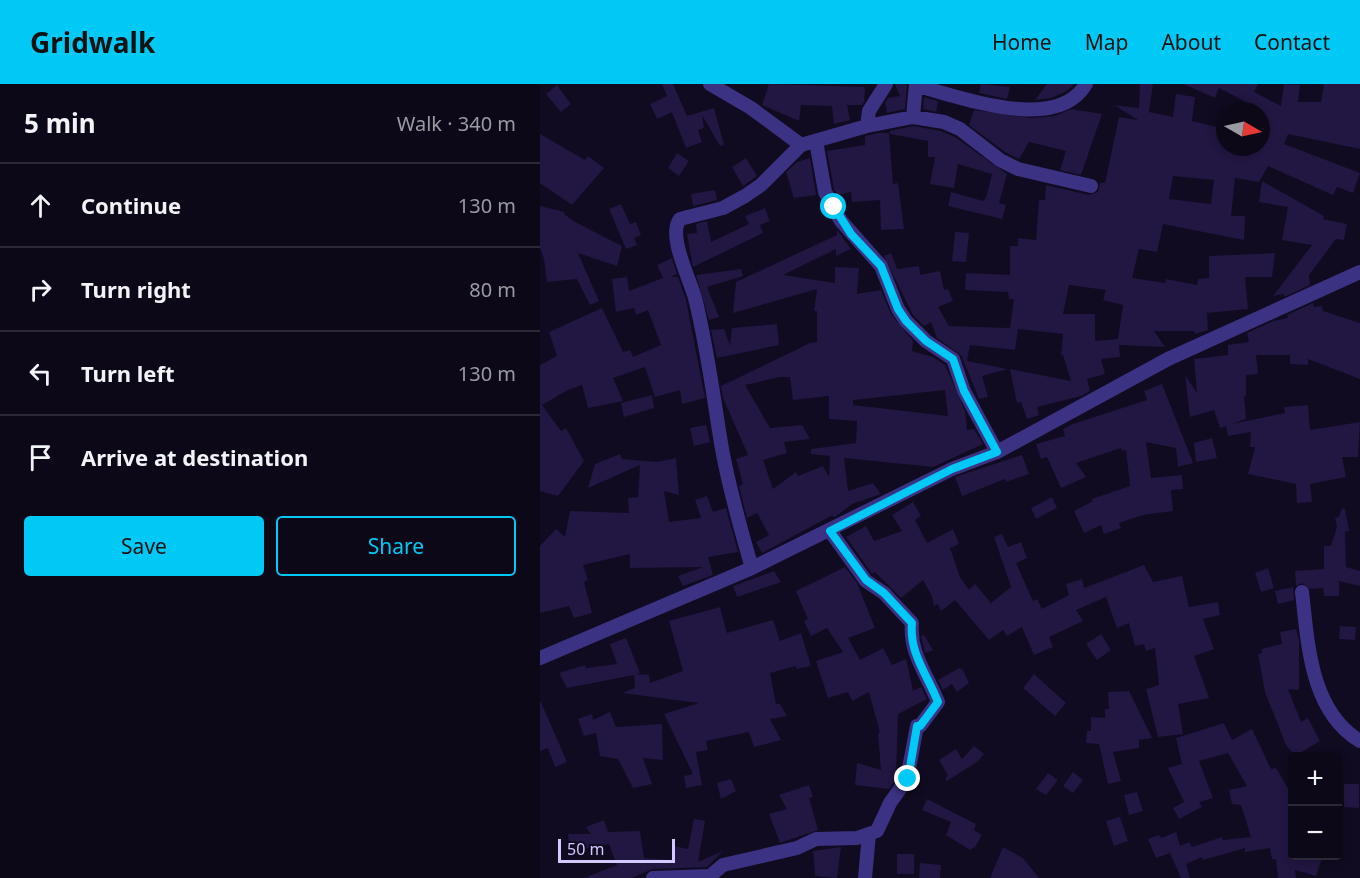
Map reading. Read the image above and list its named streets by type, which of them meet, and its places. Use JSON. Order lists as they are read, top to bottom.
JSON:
{
  "scale_bar": "50 m",
  "north": "right",
  "page": {
    "header": "Gridwalk",
    "nav": [
      "Home",
      "Map",
      "About",
      "Contact"
    ],
    "heading": ["5 min", "Walk · 340 m"],
    "list": [
      ["Continue", "130 m"],
      ["Turn right", "80 m"],
      ["Turn left", "130 m"],
      "Arrive at destination"
    ],
    "buttons": ["Save", "Share"],
    "map_buttons": ["+", "−"],
    "scale": "50 m"
  }
}
